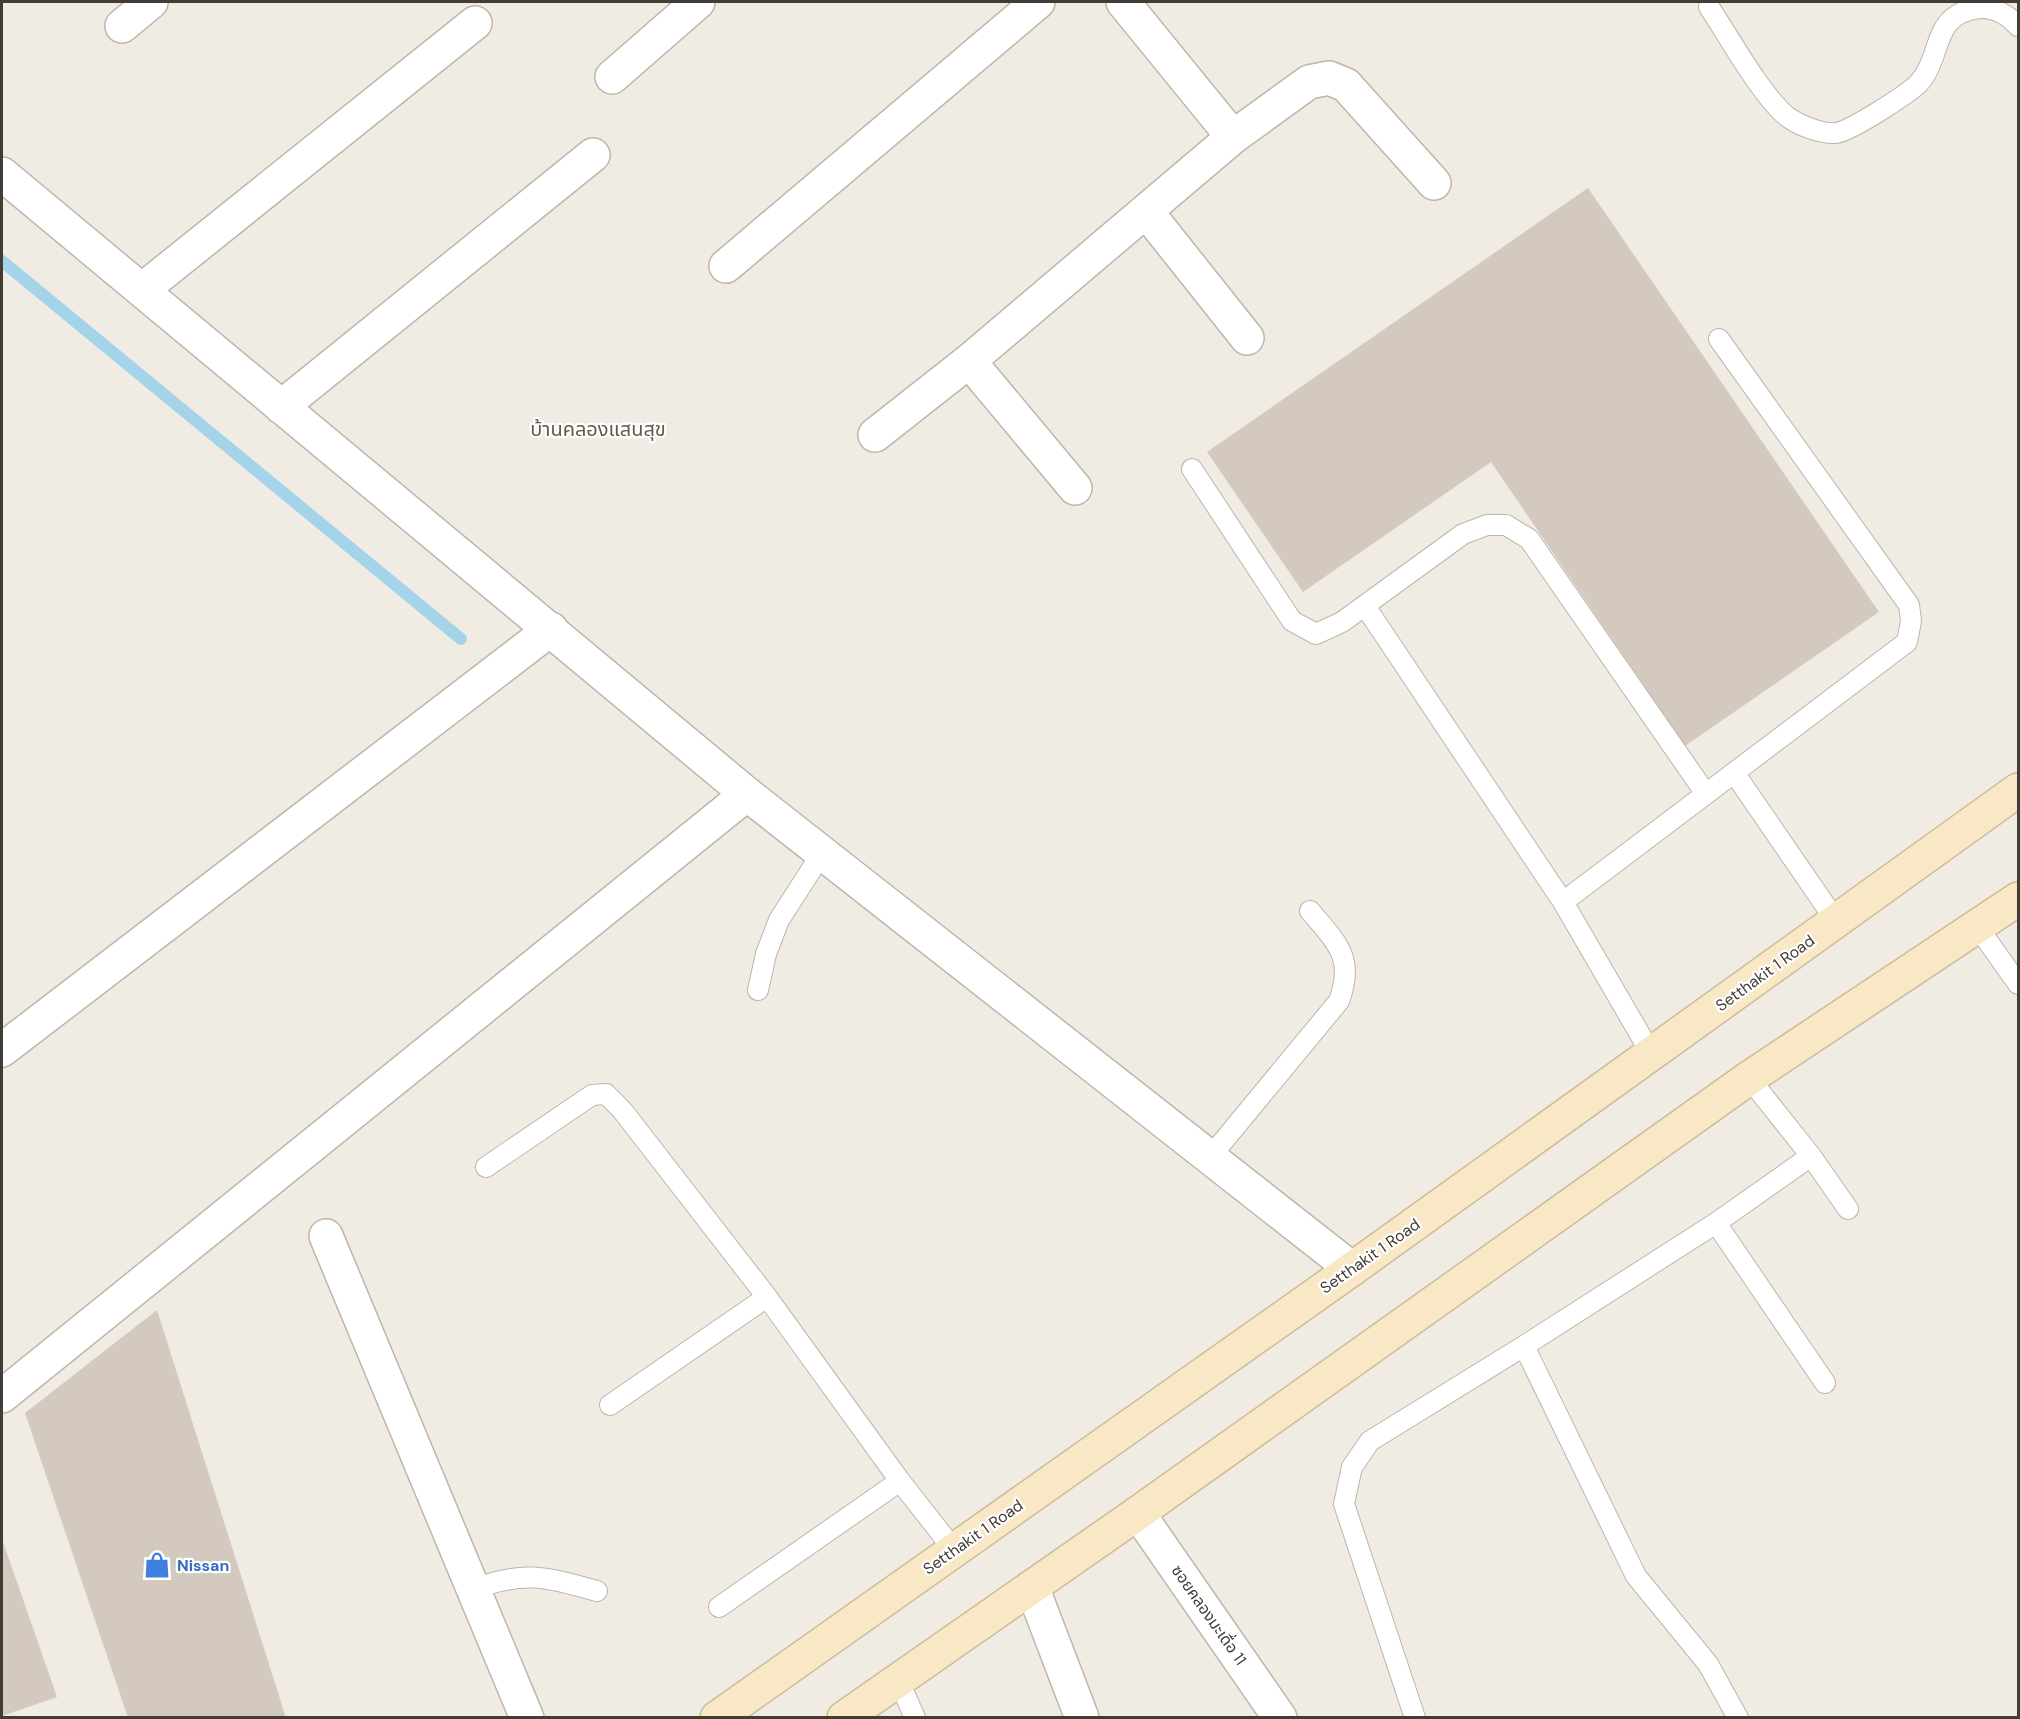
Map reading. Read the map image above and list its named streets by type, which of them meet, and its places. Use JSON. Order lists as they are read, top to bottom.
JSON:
{
  "streets": {
    "main road": ["Setthakit 1 Road"],
    "street": ["ซอยคลองมะเดื่อ 11"]
  },
  "districts": ["บ้านคลองแสนสุข"],
  "places": {
    "shop": ["Nissan"]
  }
}
